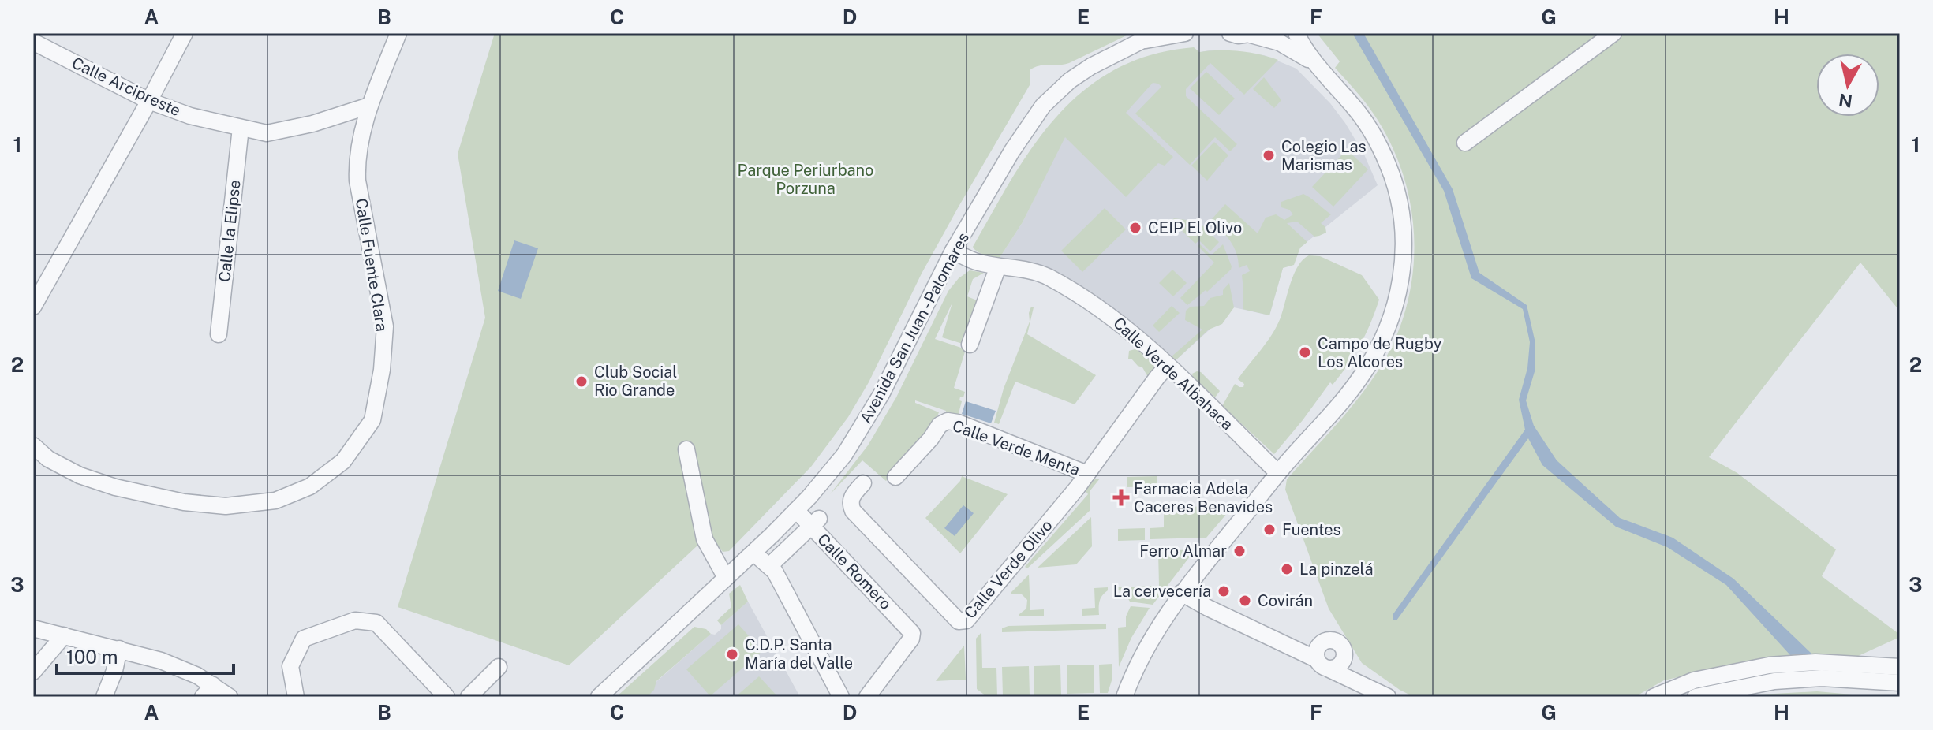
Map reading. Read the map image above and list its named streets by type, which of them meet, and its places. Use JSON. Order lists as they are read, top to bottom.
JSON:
{
  "streets": {
    "street": [
      "Calle Arcipreste",
      "Calle la Elipse",
      "Calle Fuente Clara",
      "Avenida San Juan - Palomares",
      "Calle Verde Albahaca",
      "Calle Verde Menta",
      "Calle Verde Olivo",
      "Calle Romero"
    ]
  },
  "crossings": [
    ["Calle Arcipreste", "Calle la Elipse"],
    ["Calle Arcipreste", "Calle Fuente Clara"],
    ["Avenida San Juan - Palomares", "Calle Verde Albahaca"],
    ["Avenida San Juan - Palomares", "Calle Romero"],
    ["Calle Verde Albahaca", "Calle Verde Olivo"],
    ["Calle Verde Menta", "Calle Verde Olivo"]
  ],
  "parks": ["Parque Periurbano Porzuna"],
  "places": {
    "other": [
      "Colegio Las Marismas",
      "CEIP El Olivo",
      "Campo de Rugby Los Alcores",
      "Club Social Rio Grande",
      "Fuentes",
      "Ferro Almar",
      "La pinzelá",
      "La cervecería",
      "Covirán",
      "C.D.P. Santa María del Valle"
    ],
    "health": ["Farmacia Adela Caceres Benavides"]
  },
  "scale_bar": "100 m",
  "north": "bottom",
  "grid": {
    "columns": [
      "A",
      "B",
      "C",
      "D",
      "E",
      "F",
      "G",
      "H"
    ],
    "rows": ["1", "2", "3"]
  }
}
